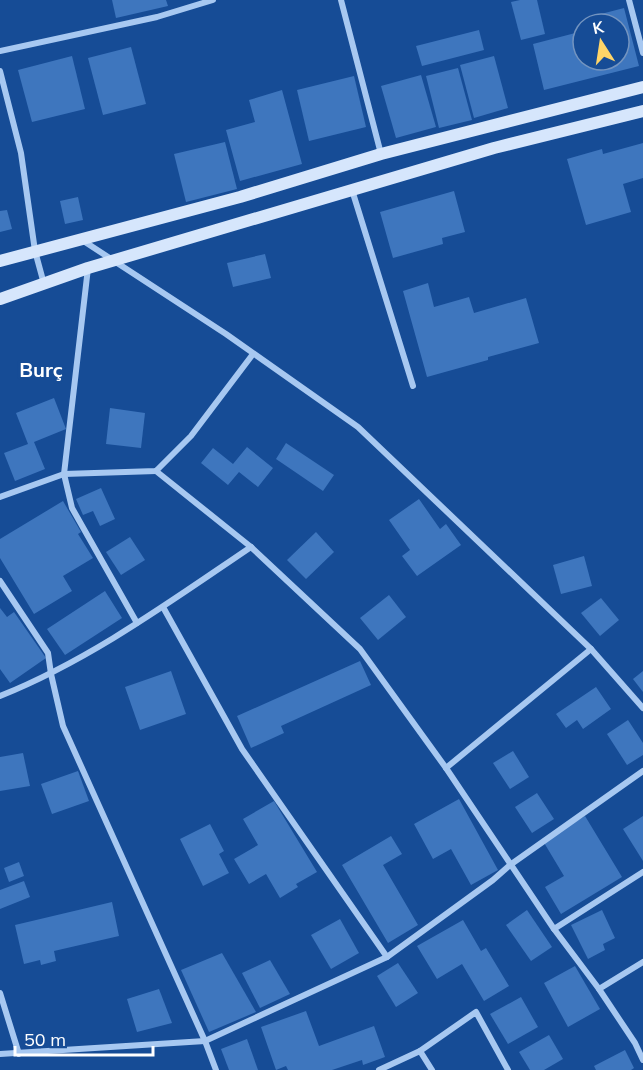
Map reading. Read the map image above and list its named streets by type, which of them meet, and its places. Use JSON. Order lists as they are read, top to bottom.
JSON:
{
  "districts": ["Burç"],
  "scale_bar": "50 m",
  "north": "top"
}
